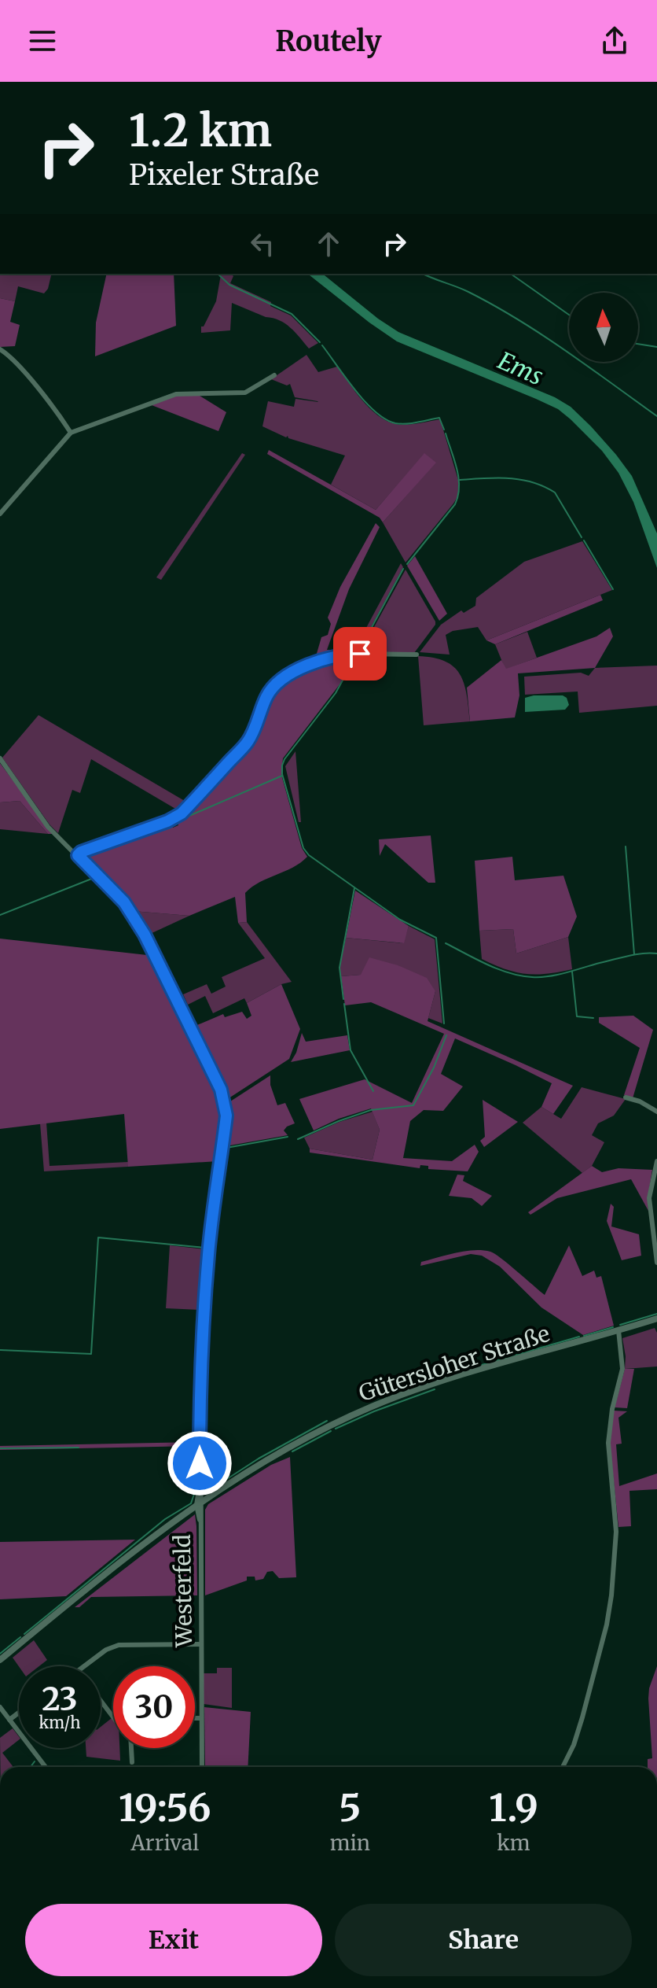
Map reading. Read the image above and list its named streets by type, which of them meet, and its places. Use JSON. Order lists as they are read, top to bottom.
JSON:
{
  "streets": {
    "main road": ["Gütersloher Straße"],
    "street": ["Westerfeld"]
  },
  "crossings": [
    ["Gütersloher Straße", "Westerfeld"]
  ],
  "water": ["Ems"],
  "north": "top",
  "page": {
    "header": "Routely",
    "turn": ["1.2 km", "Pixeler Straße"],
    "speed": "23 km/h",
    "limit": "30",
    "eta": [
      "19:56",
      "Arrival",
      "5",
      "min",
      "1.9",
      "km"
    ],
    "buttons": ["Exit", "Share"]
  }
}
